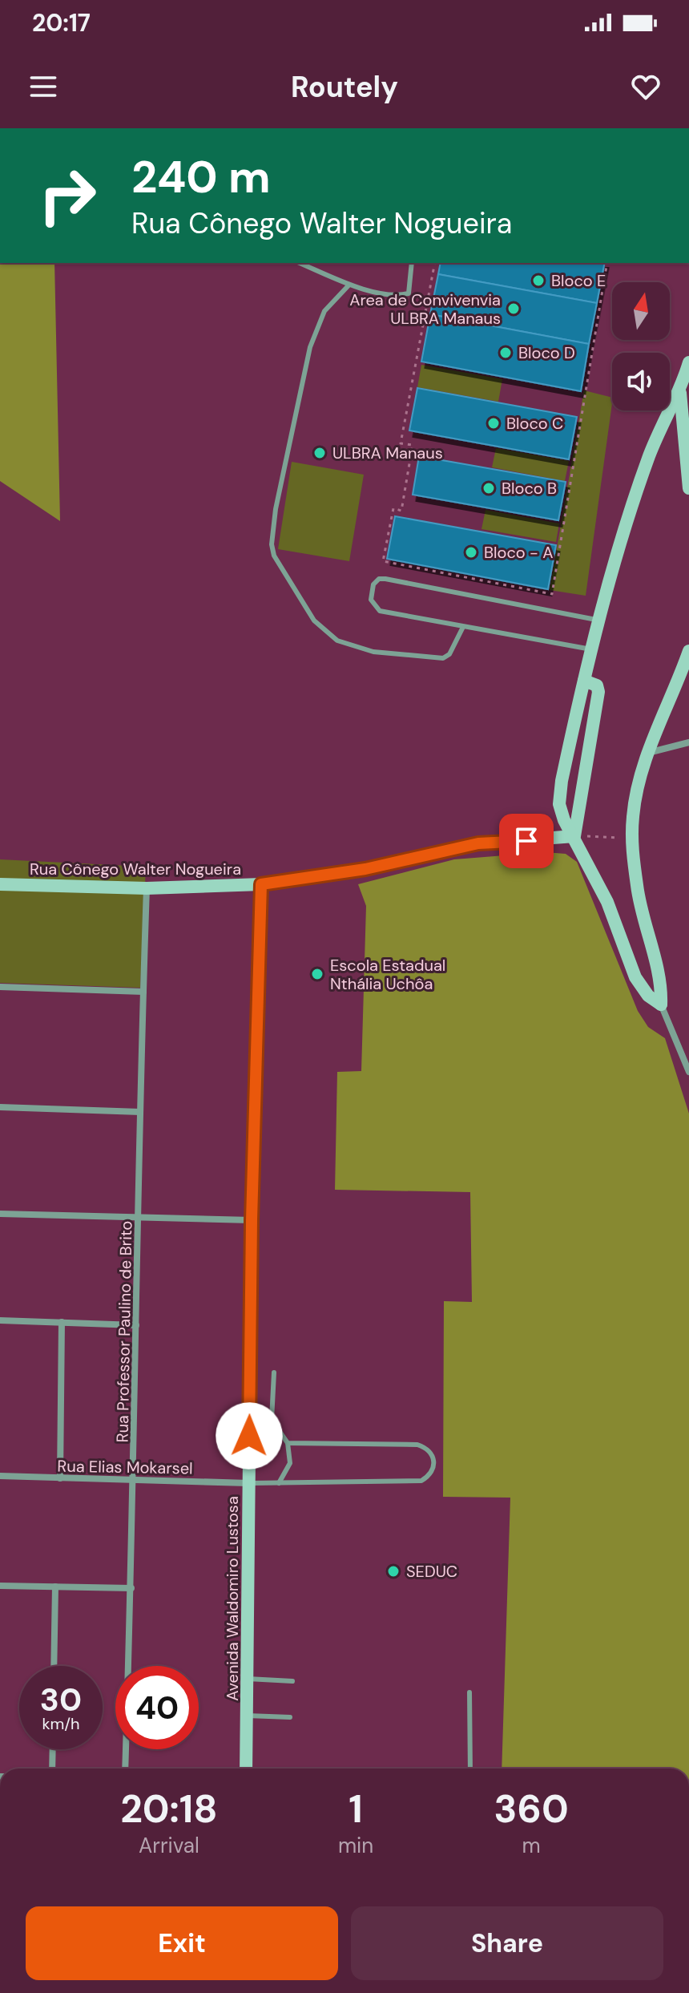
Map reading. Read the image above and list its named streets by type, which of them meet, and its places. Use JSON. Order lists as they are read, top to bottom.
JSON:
{
  "streets": {
    "street": [
      "Rua Cônego Walter Nogueira",
      "Rua Professor Paulino de Brito",
      "Rua Elias Mokarsel",
      "Avenida Waldomiro Lustosa"
    ]
  },
  "crossings": [
    ["Rua Cônego Walter Nogueira", "Rua Professor Paulino de Brito"],
    ["Rua Cônego Walter Nogueira", "Avenida Waldomiro Lustosa"],
    ["Rua Professor Paulino de Brito", "Rua Elias Mokarsel"],
    ["Rua Elias Mokarsel", "Avenida Waldomiro Lustosa"]
  ],
  "places": [
    "Bloco E",
    "Area de Convivenvia ULBRA Manaus",
    "Bloco D",
    "Bloco C",
    "ULBRA Manaus",
    "Bloco B",
    "Bloco - A",
    "Escola Estadual Nthália Uchôa",
    "SEDUC"
  ],
  "north": "top",
  "page": {
    "status": "20:17",
    "header": "Routely",
    "turn": ["240 m", "Rua Cônego Walter Nogueira"],
    "speed": "30 km/h",
    "limit": "40",
    "eta": [
      "20:18",
      "Arrival",
      "1",
      "min",
      "360",
      "m"
    ],
    "buttons": ["Exit", "Share"]
  }
}
